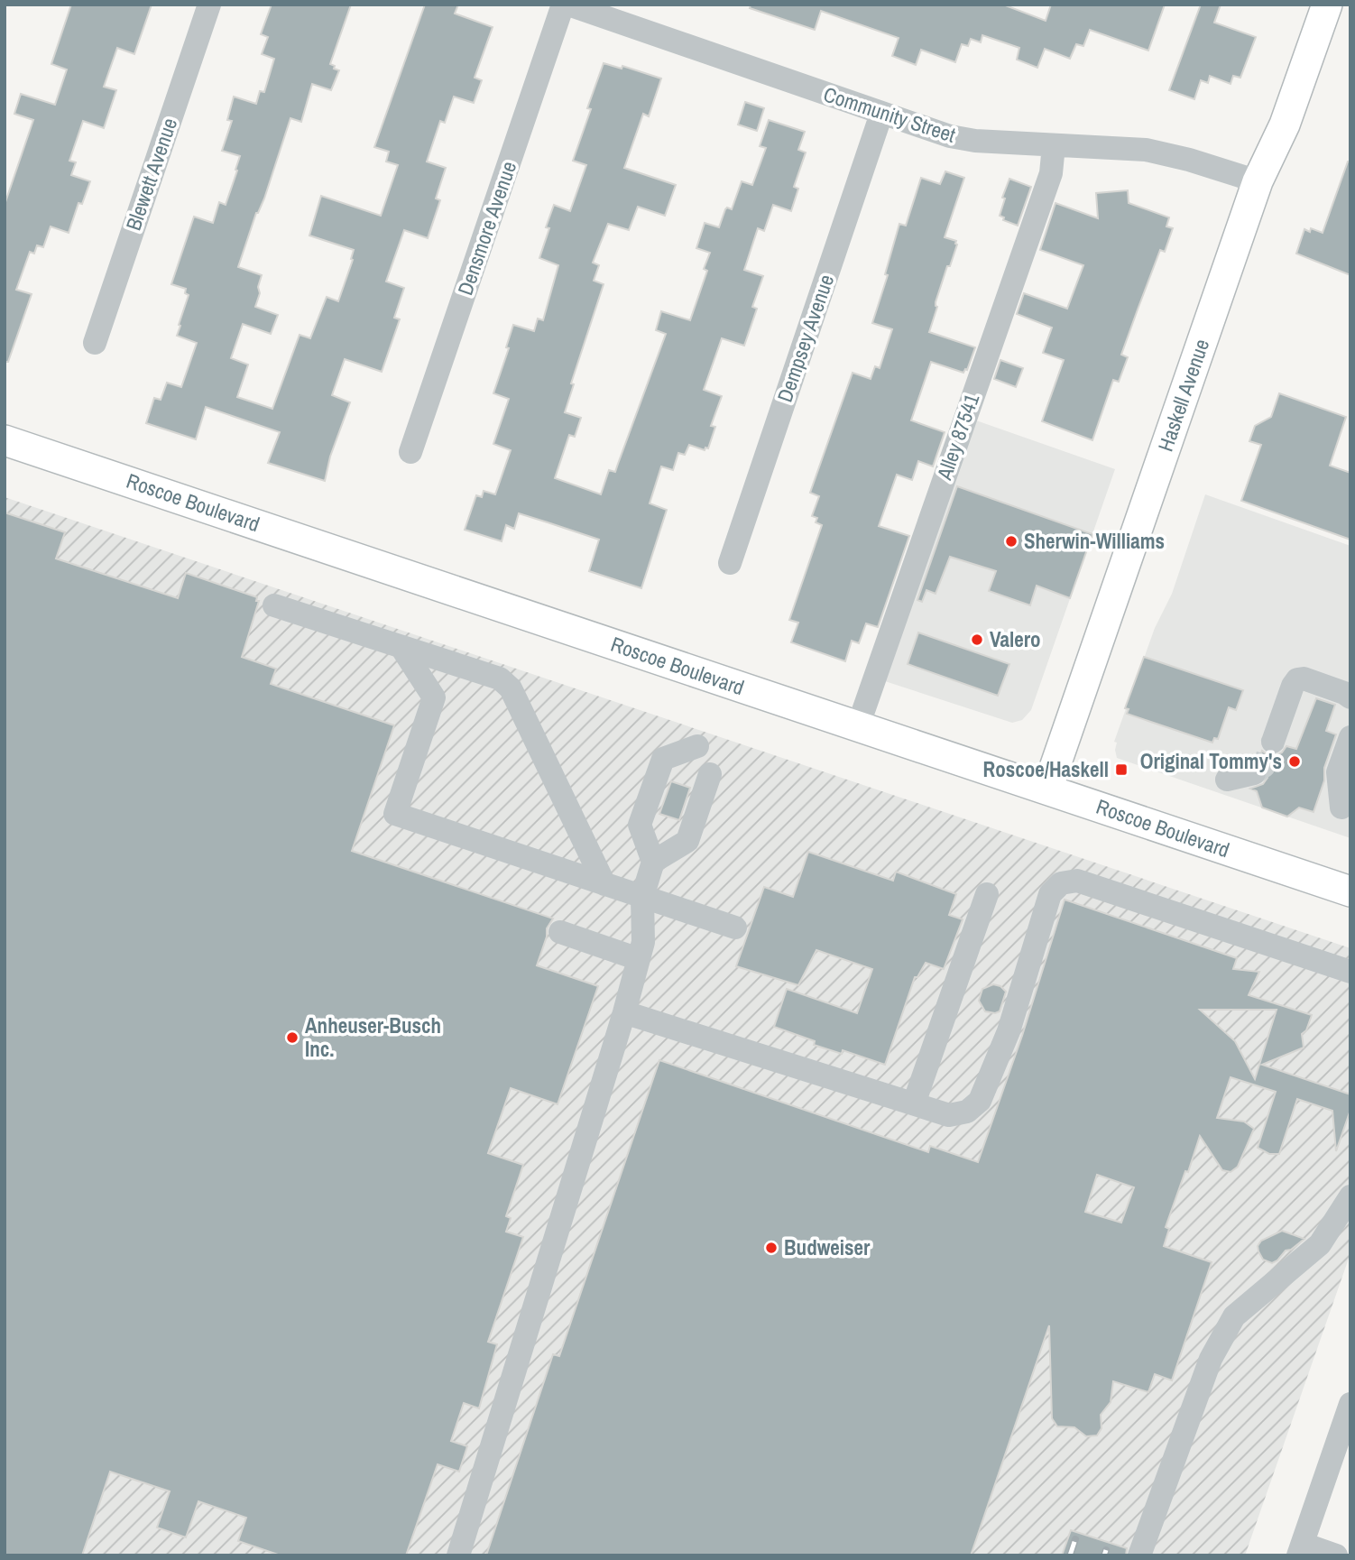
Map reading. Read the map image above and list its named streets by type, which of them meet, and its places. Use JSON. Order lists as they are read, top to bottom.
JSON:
{
  "streets": {
    "main road": ["Haskell Avenue", "Roscoe Boulevard"],
    "street": [
      "Community Street",
      "Blewett Avenue",
      "Densmore Avenue",
      "Dempsey Avenue",
      "Alley 87541"
    ]
  },
  "crossings": [
    ["Community Street", "Dempsey Avenue"],
    ["Community Street", "Haskell Avenue"],
    ["Community Street", "Alley 87541"],
    ["Haskell Avenue", "Roscoe Boulevard"],
    ["Alley 87541", "Roscoe Boulevard"]
  ],
  "places": {
    "other": [
      "Sherwin-Williams",
      "Valero",
      "Original Tommy's",
      "Anheuser-Busch Inc.",
      "Budweiser"
    ],
    "transit": ["Roscoe/Haskell"]
  }
}
